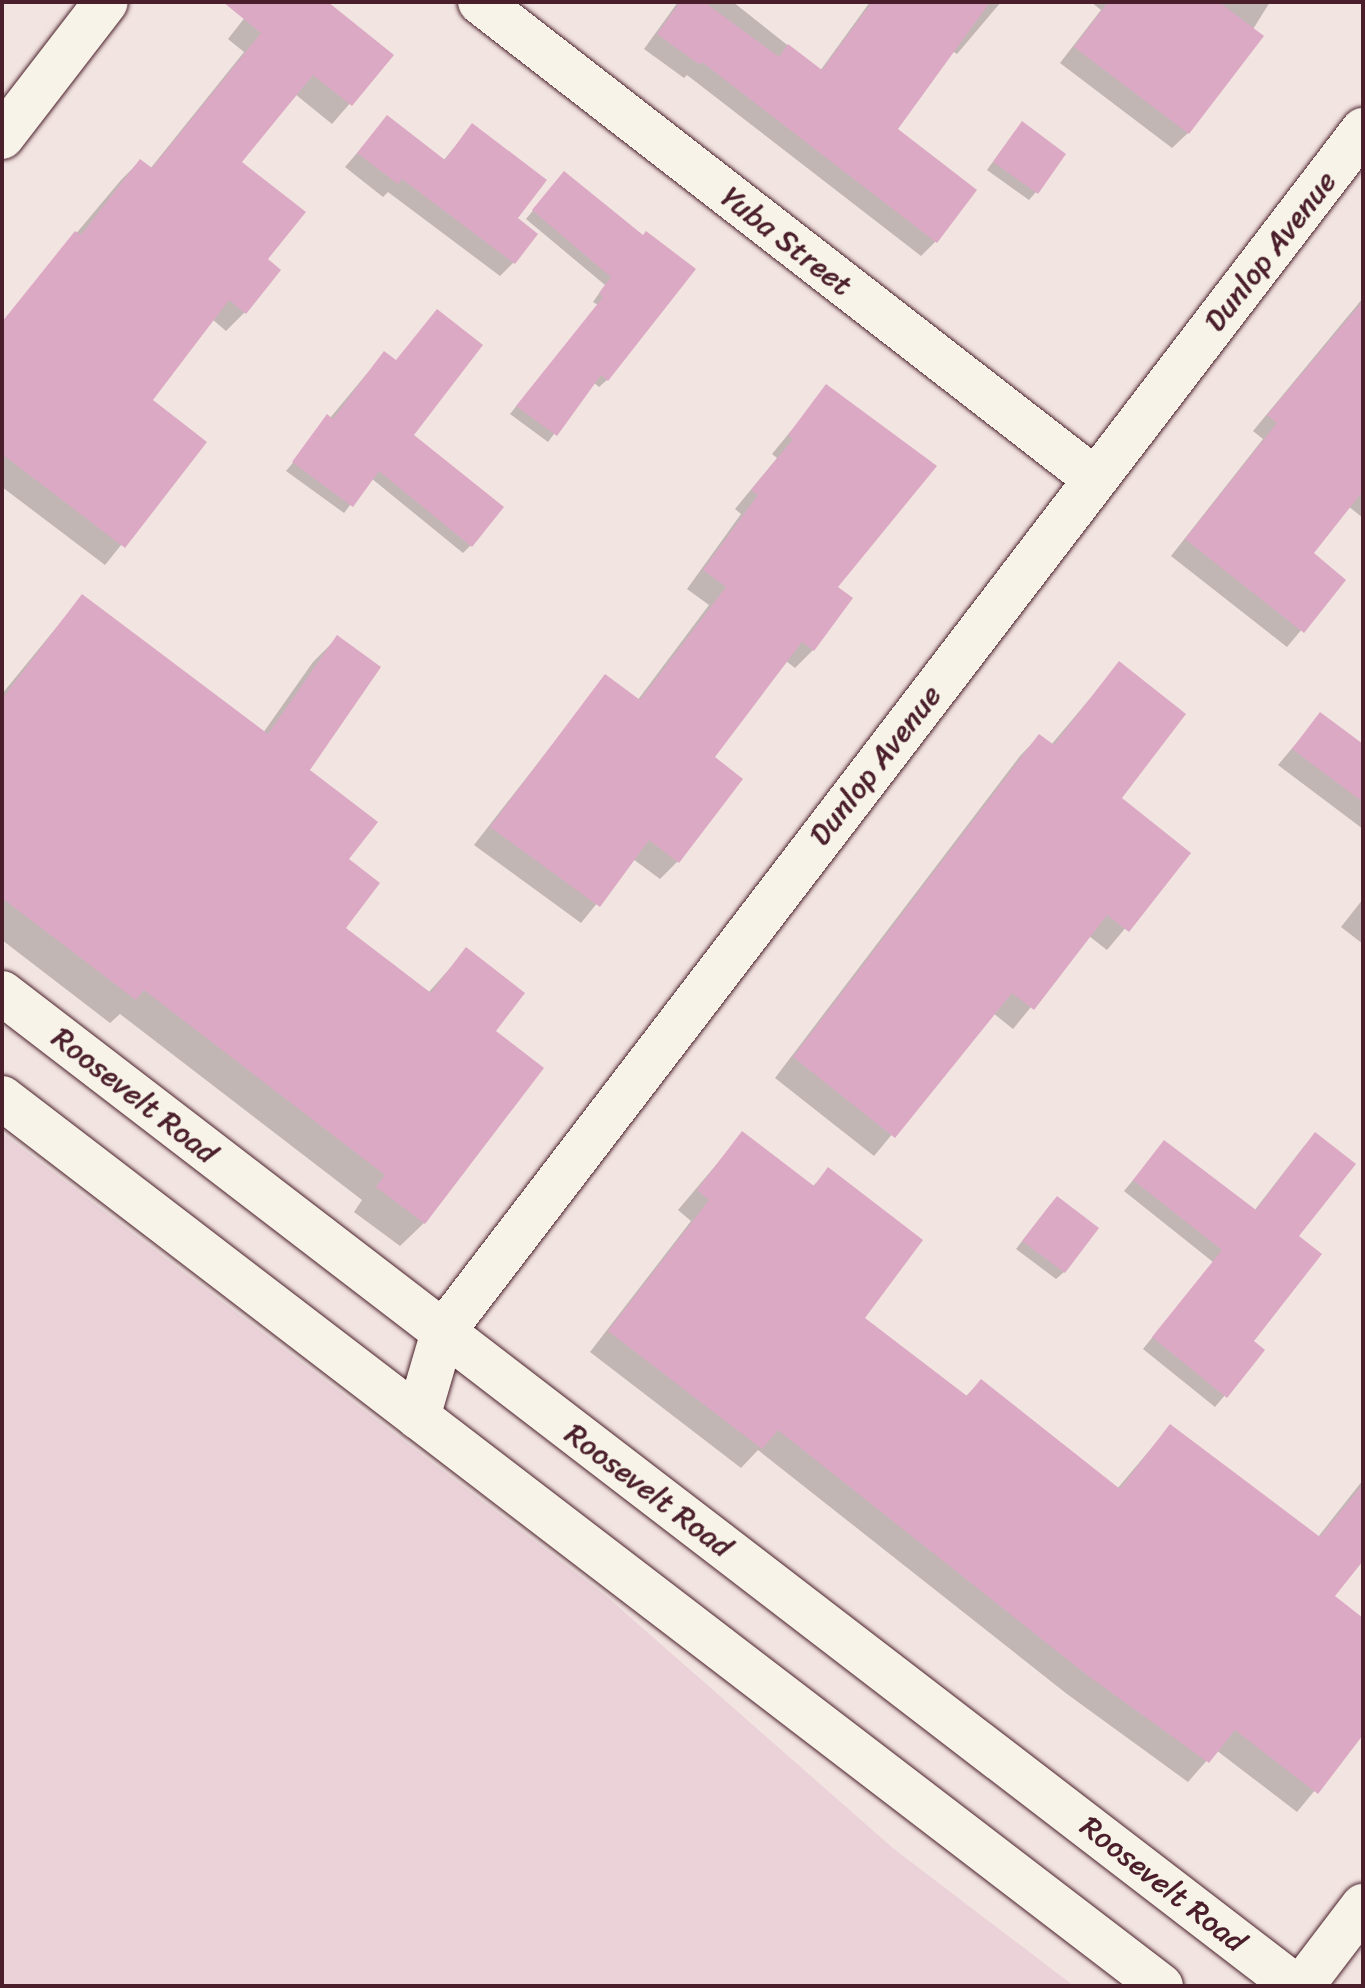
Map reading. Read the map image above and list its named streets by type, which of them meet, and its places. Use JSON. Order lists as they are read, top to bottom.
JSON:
{
  "streets": {
    "main road": ["Yuba Street", "Dunlop Avenue", "Roosevelt Road"]
  },
  "crossings": [
    ["Yuba Street", "Dunlop Avenue"],
    ["Dunlop Avenue", "Roosevelt Road"]
  ]
}
